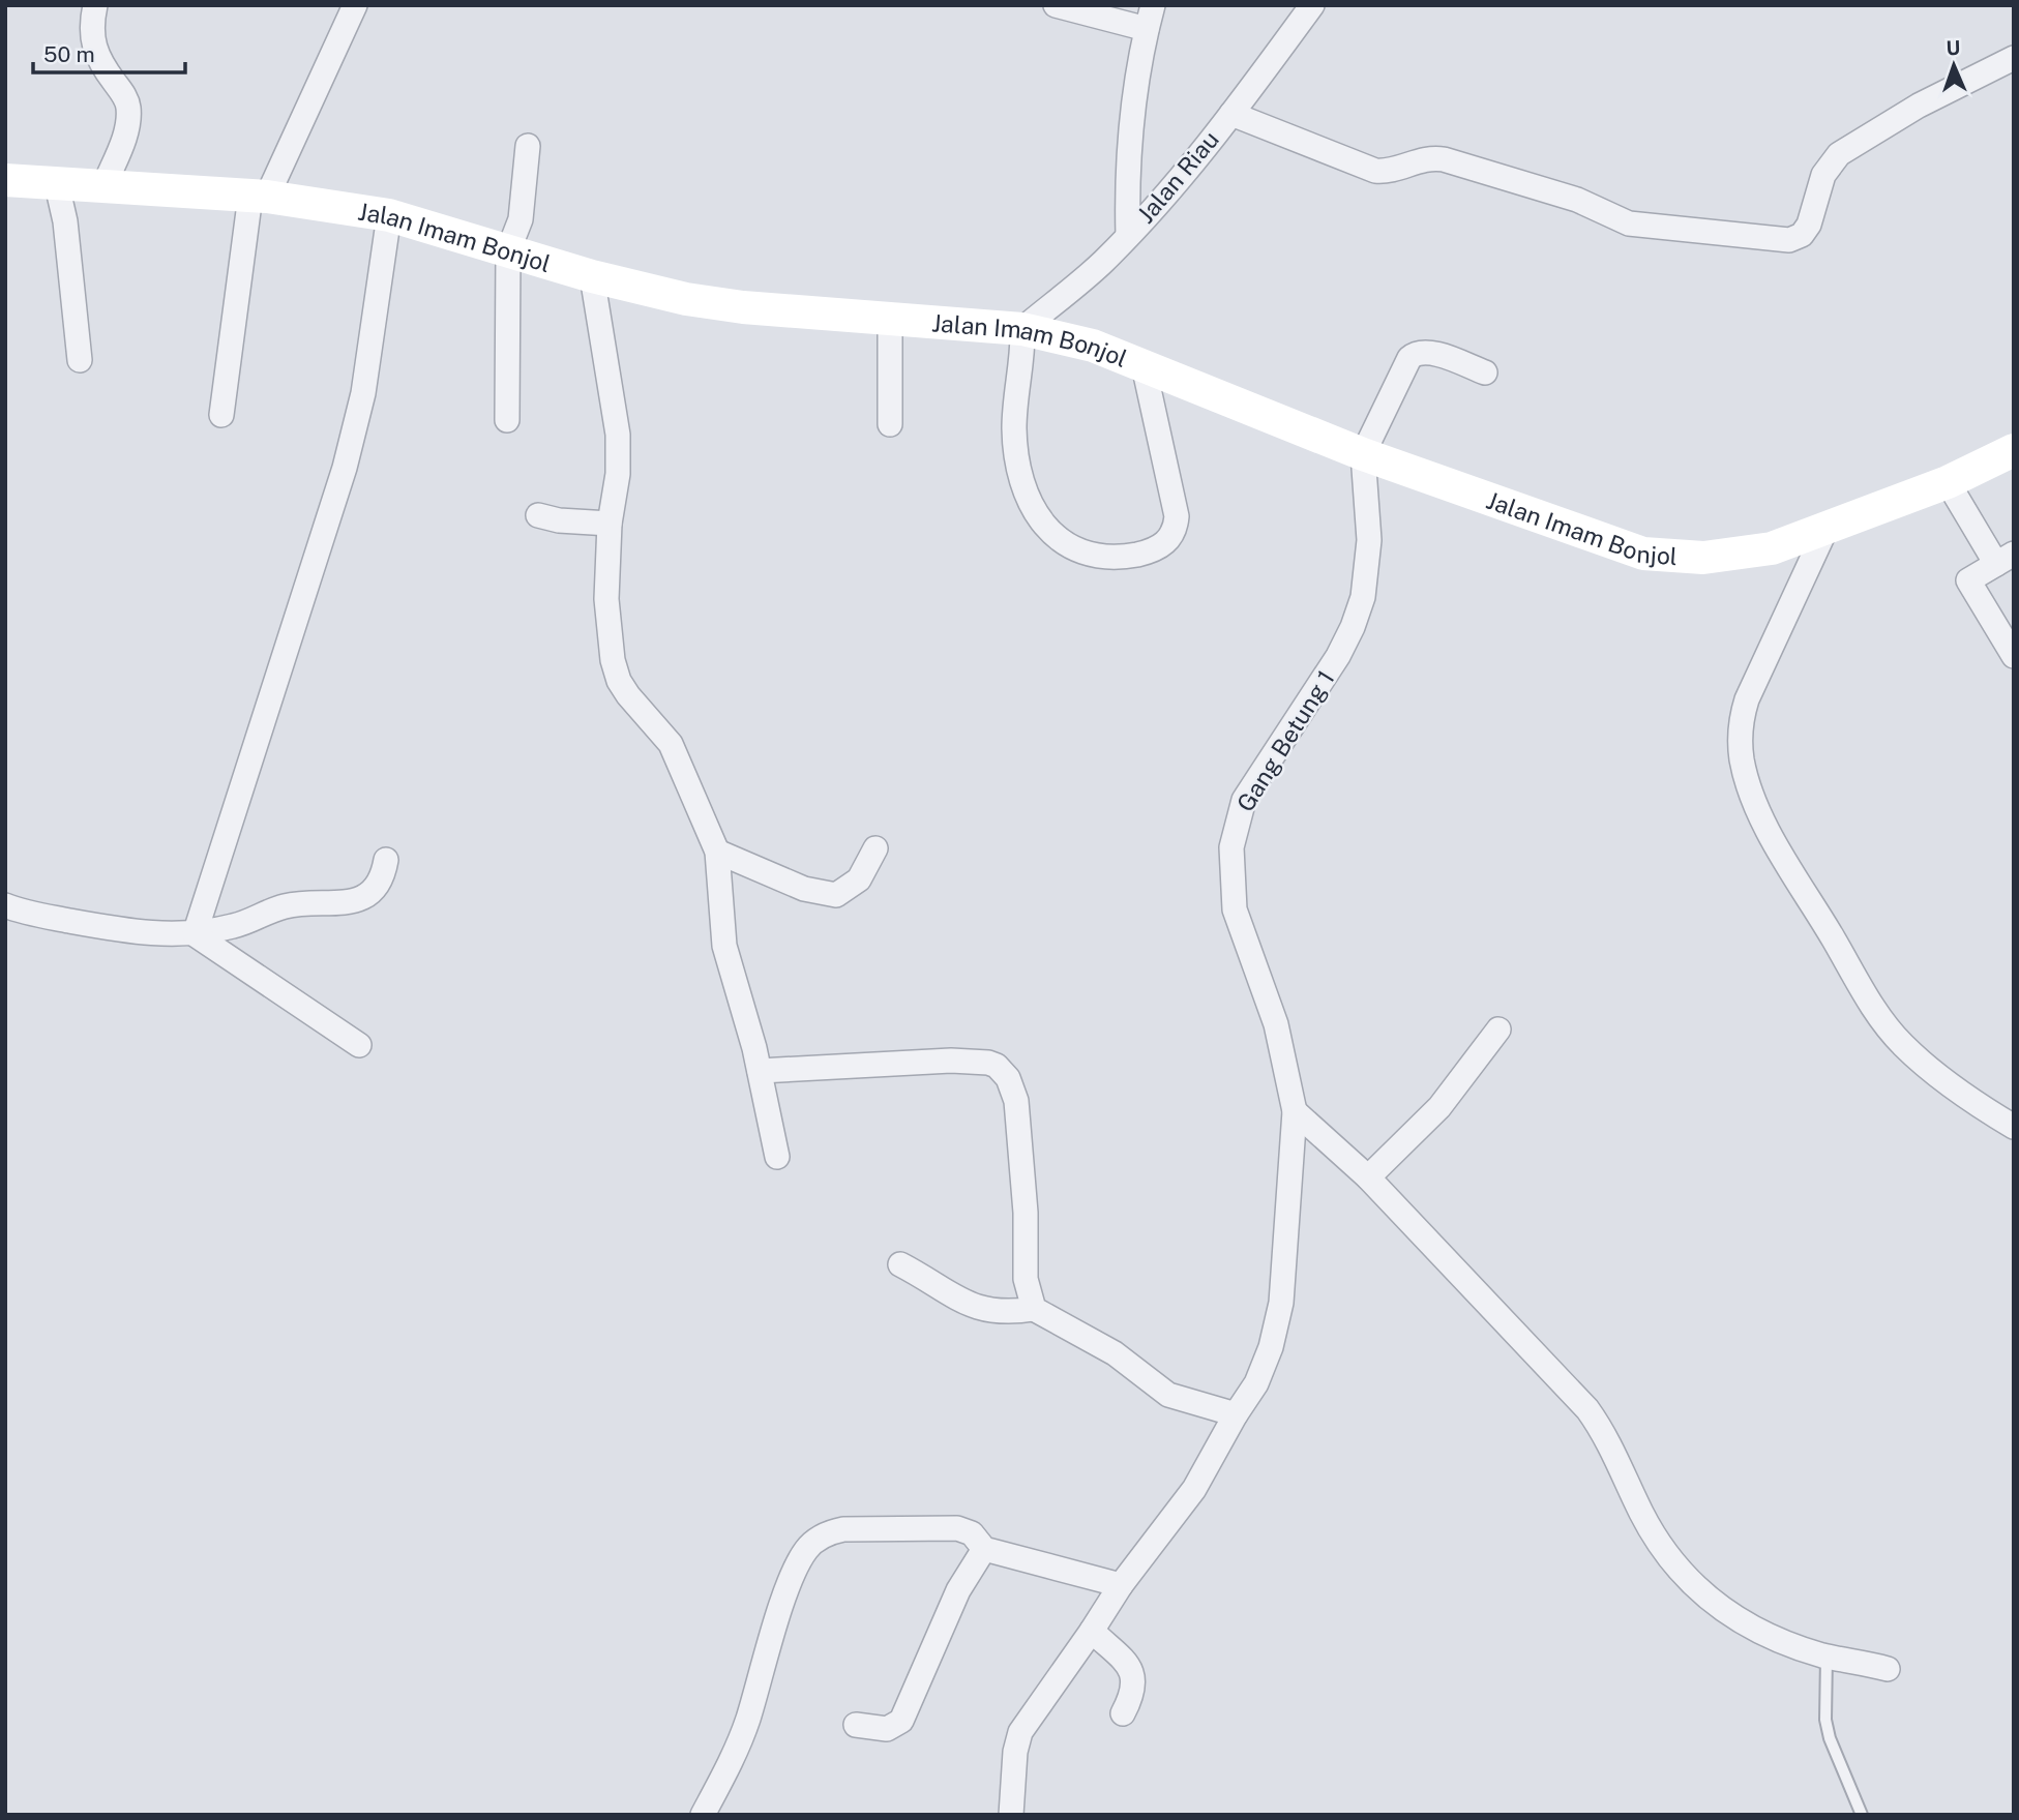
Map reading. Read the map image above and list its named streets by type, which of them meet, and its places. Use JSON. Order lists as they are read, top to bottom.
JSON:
{
  "streets": {
    "main road": ["Jalan Imam Bonjol"],
    "street": ["Jalan Riau", "Gang Betung 1"]
  },
  "crossings": [
    ["Jalan Riau", "Jalan Imam Bonjol"],
    ["Jalan Imam Bonjol", "Gang Betung 1"]
  ],
  "scale_bar": "50 m",
  "north": "top"
}
